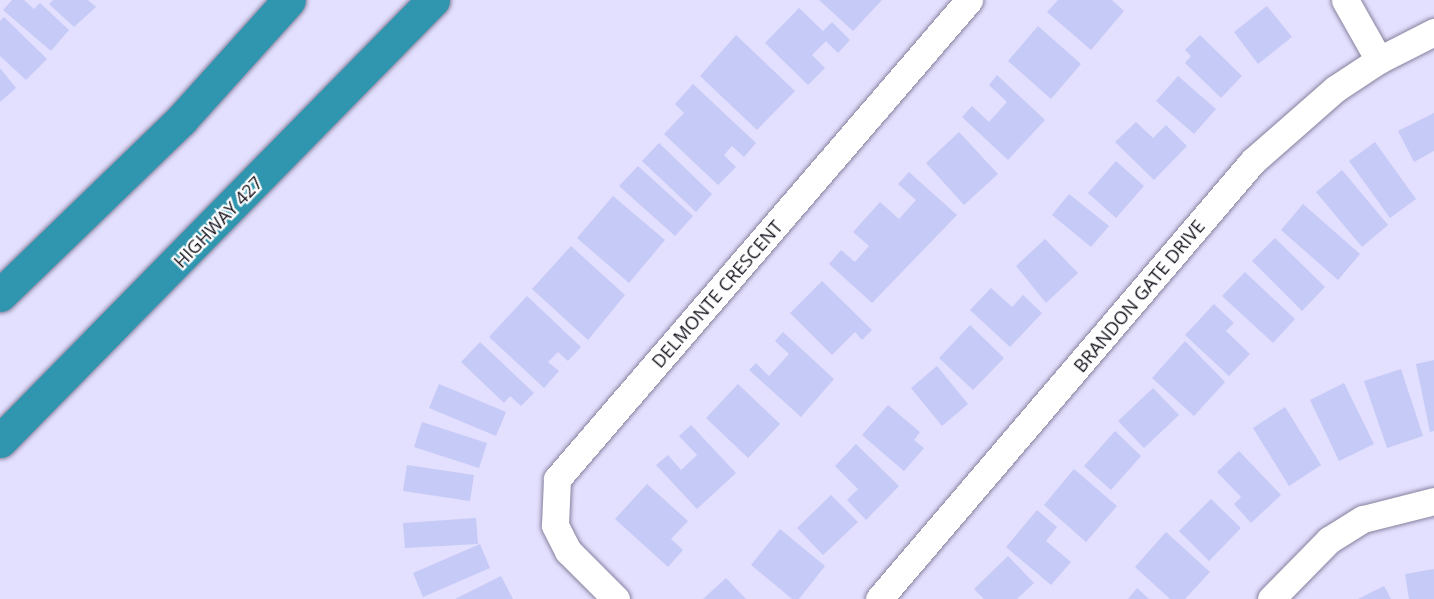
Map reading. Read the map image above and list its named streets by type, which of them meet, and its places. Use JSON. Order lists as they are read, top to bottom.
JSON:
{
  "streets": {
    "highway": ["HIGHWAY 427"],
    "street": ["DELMONTE CRESCENT", "BRANDON GATE DRIVE"]
  }
}
